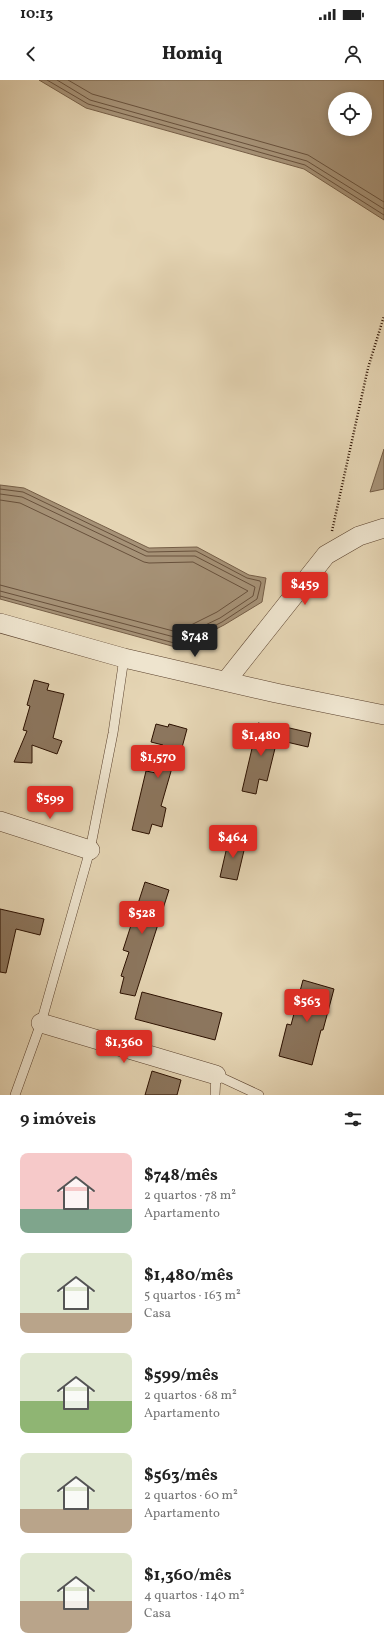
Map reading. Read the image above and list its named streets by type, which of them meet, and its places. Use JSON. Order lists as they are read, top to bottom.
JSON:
{
  "page": {
    "status": "10:13",
    "header": "Homiq",
    "price": [
      "$459",
      "$748",
      "$1,480",
      "$1,570",
      "$599",
      "$464",
      "$528",
      "$563",
      "$1,360"
    ],
    "heading": "9 imóveis",
    "list": [
      {
        "name": "$748/mês",
        "note": "2 quartos · 78 m² · Apartamento"
      },
      {
        "name": "$1,480/mês",
        "note": "5 quartos · 163 m² · Casa"
      },
      {
        "name": "$599/mês",
        "note": "2 quartos · 68 m² · Apartamento"
      },
      {
        "name": "$563/mês",
        "note": "2 quartos · 60 m² · Apartamento"
      },
      {
        "name": "$1,360/mês",
        "note": "4 quartos · 140 m² · Casa"
      }
    ]
  }
}
